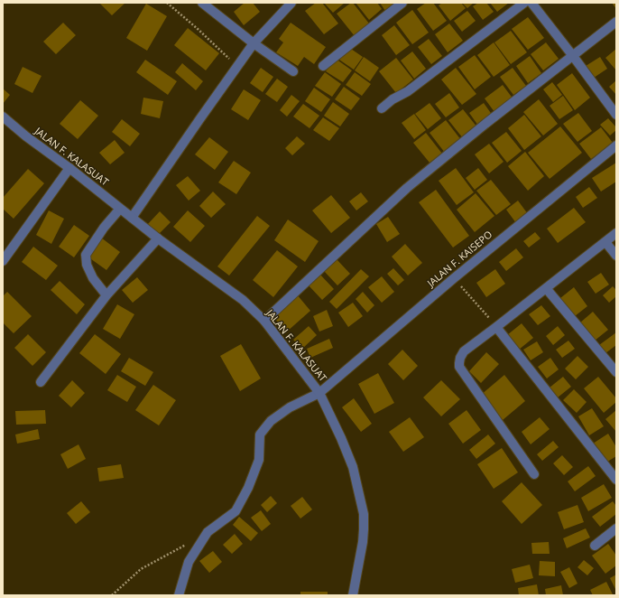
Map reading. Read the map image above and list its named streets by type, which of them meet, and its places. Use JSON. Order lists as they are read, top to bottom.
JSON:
{
  "streets": {
    "street": ["JALAN F. KALASUAT", "JALAN F. KAISEPO"]
  },
  "crossings": [
    ["JALAN F. KALASUAT", "JALAN F. KAISEPO"]
  ]
}
